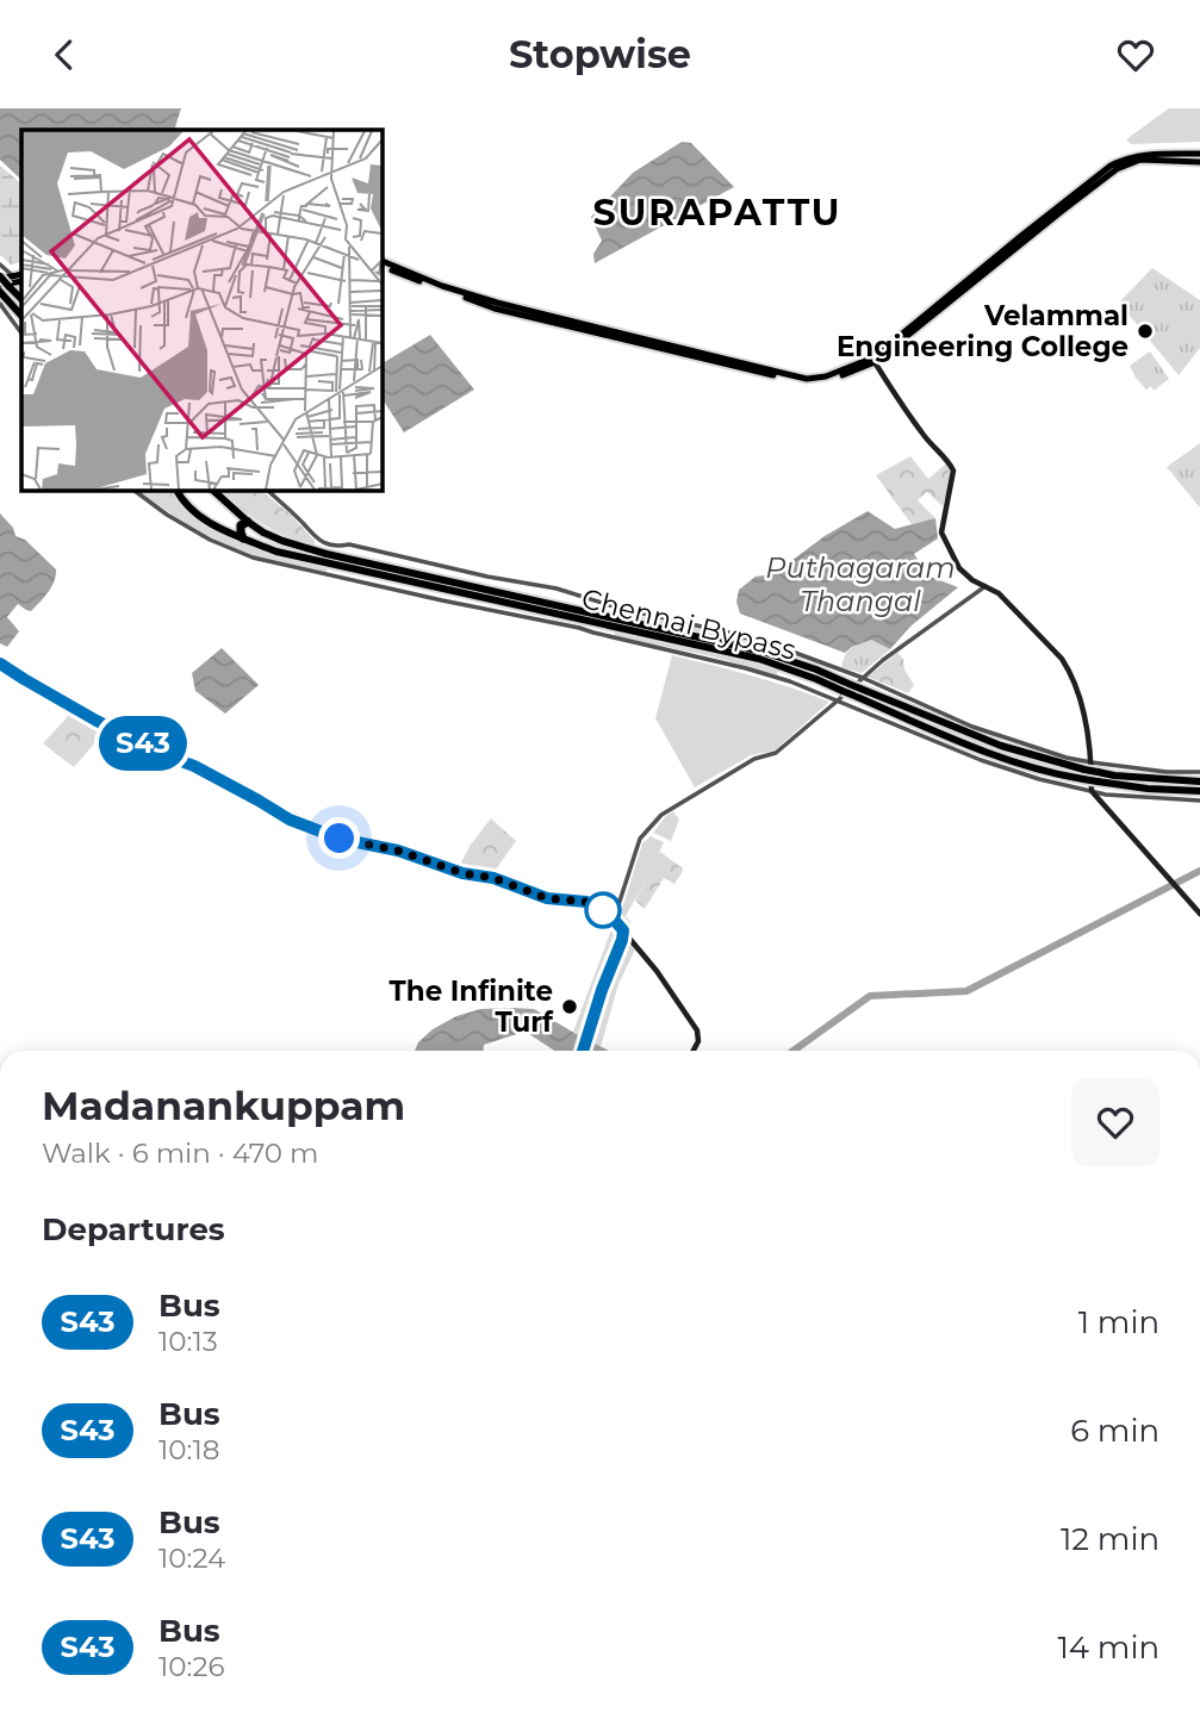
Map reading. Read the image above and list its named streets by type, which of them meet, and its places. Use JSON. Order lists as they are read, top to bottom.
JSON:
{
  "streets": {
    "highway": ["Chennai Bypass"]
  },
  "districts": ["SURAPATTU"],
  "water": ["Puthagaram Thangal"],
  "places": ["Velammal Engineering College", "The Infinite Turf"],
  "lines": ["bus line S43"],
  "page": {
    "header": "Stopwise",
    "on_map": "S43",
    "heading": [
      ["Madanankuppam", "Walk · 6 min · 470 m"],
      "Departures"
    ],
    "list": [
      {
        "mark": "S43",
        "name": "Bus",
        "note": "10:13",
        "value": "1 min"
      },
      {
        "mark": "S43",
        "name": "Bus",
        "note": "10:18",
        "value": "6 min"
      },
      {
        "mark": "S43",
        "name": "Bus",
        "note": "10:24",
        "value": "12 min"
      },
      {
        "mark": "S43",
        "name": "Bus",
        "note": "10:26",
        "value": "14 min"
      }
    ]
  }
}
